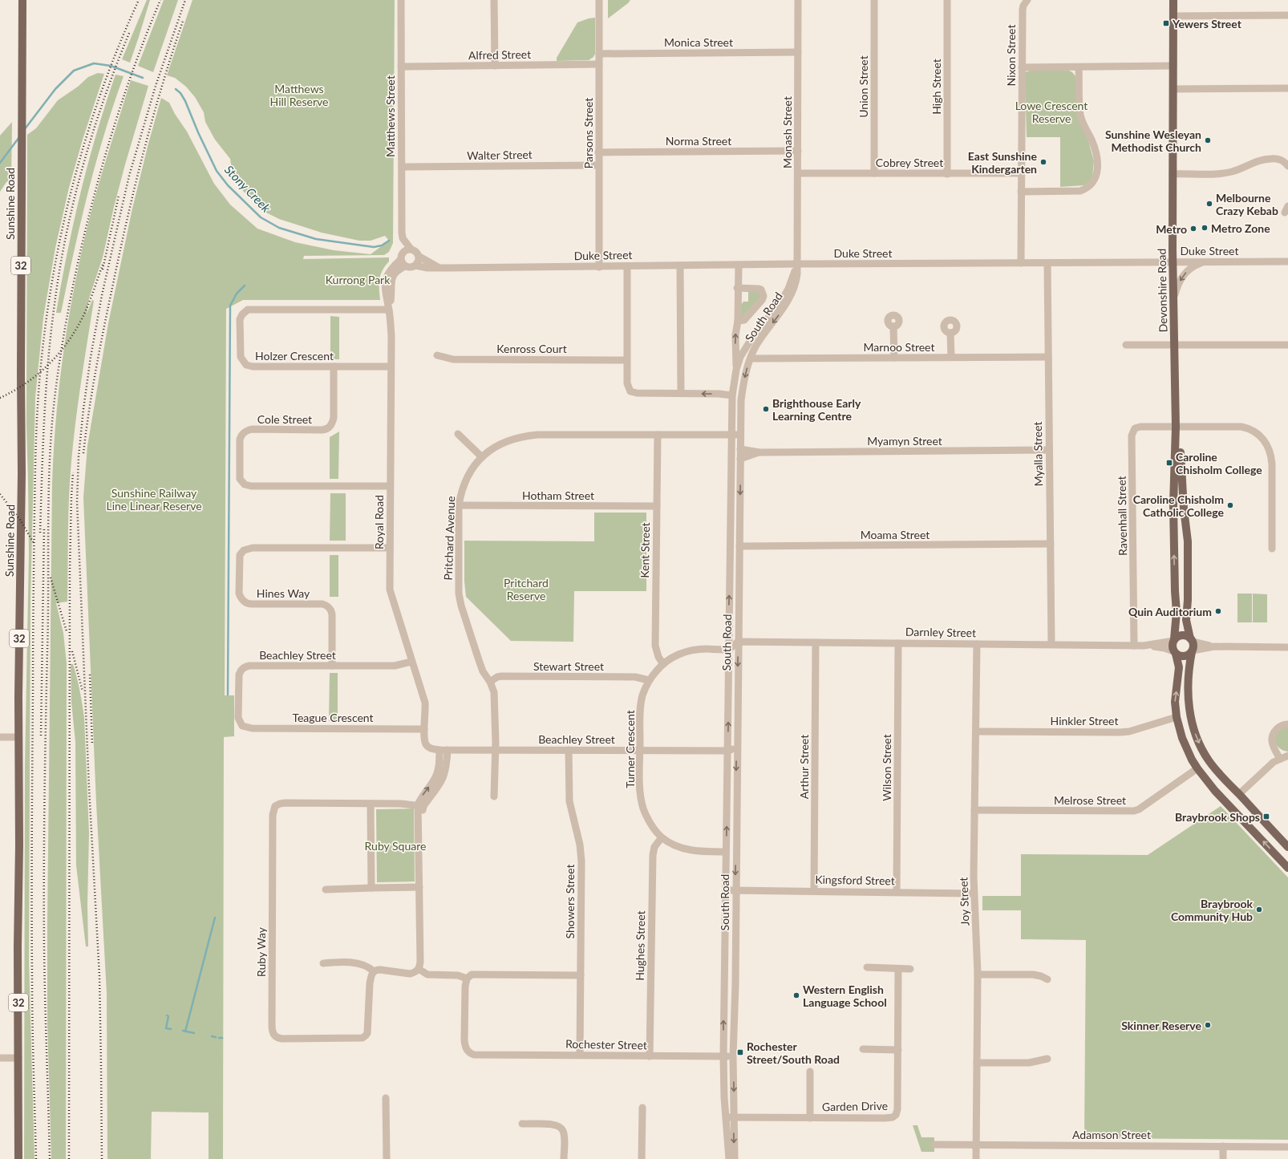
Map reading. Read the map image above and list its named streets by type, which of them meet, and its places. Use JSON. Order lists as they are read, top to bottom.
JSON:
{
  "streets": {
    "main road": [
      "Sunshine Road",
      "32",
      "Devonshire Road",
      "Hinkler Street",
      "Melrose Street"
    ],
    "street": [
      "Monica Street",
      "Alfred Street",
      "Nixon Street",
      "Union Street",
      "High Street",
      "Matthews Street",
      "Monash Street",
      "Parsons Street",
      "Norma Street",
      "Walter Street",
      "Cobrey Street",
      "Duke Street",
      "South Road",
      "Marnoo Street",
      "Kenross Court",
      "Holzer Crescent",
      "Cole Street",
      "Myamyn Street",
      "Myalla Street",
      "Hotham Street",
      "Ravenhall Street",
      "Royal Road",
      "Moama Street",
      "Pritchard Avenue",
      "Kent Street",
      "Hines Way",
      "Darnley Street",
      "Beachley Street",
      "Stewart Street",
      "Teague Crescent",
      "Turner Crescent",
      "Arthur Street",
      "Wilson Street",
      "Kingsford Street",
      "Showers Street",
      "Joy Street",
      "Hughes Street",
      "Ruby Way",
      "Rochester Street",
      "Garden Drive",
      "Adamson Street"
    ]
  },
  "crossings": [
    ["Monica Street", "Monash Street"],
    ["Monica Street", "Parsons Street"],
    ["Alfred Street", "Matthews Street"],
    ["Alfred Street", "Parsons Street"],
    ["Nixon Street", "Cobrey Street"],
    ["Nixon Street", "Duke Street"],
    ["Union Street", "Cobrey Street"],
    ["High Street", "Cobrey Street"],
    ["Matthews Street", "Walter Street"],
    ["Matthews Street", "Duke Street"],
    ["Matthews Street", "Royal Road"],
    ["Monash Street", "Norma Street"],
    ["Monash Street", "Cobrey Street"],
    ["Monash Street", "Duke Street"],
    ["Monash Street", "South Road"],
    ["Parsons Street", "Norma Street"],
    ["Parsons Street", "Walter Street"],
    ["Parsons Street", "Duke Street"],
    ["Duke Street", "Devonshire Road"],
    ["Duke Street", "South Road"],
    ["Duke Street", "Myalla Street"],
    ["Duke Street", "Royal Road"],
    ["Devonshire Road", "Ravenhall Street"],
    ["South Road", "Marnoo Street"],
    ["South Road", "Myamyn Street"],
    ["South Road", "Moama Street"],
    ["South Road", "Pritchard Avenue"],
    ["South Road", "Darnley Street"],
    ["South Road", "Beachley Street"],
    ["South Road", "Turner Crescent"],
    ["South Road", "Kingsford Street"],
    ["South Road", "Rochester Street"],
    ["South Road", "Garden Drive"],
    ["Marnoo Street", "Myalla Street"],
    ["Holzer Crescent", "Cole Street"],
    ["Holzer Crescent", "Royal Road"],
    ["Cole Street", "Royal Road"],
    ["Myamyn Street", "Myalla Street"],
    ["Myalla Street", "Moama Street"],
    ["Myalla Street", "Darnley Street"],
    ["Hotham Street", "Pritchard Avenue"],
    ["Hotham Street", "Kent Street"],
    ["Ravenhall Street", "Darnley Street"],
    ["Royal Road", "Hines Way"],
    ["Royal Road", "Beachley Street"],
    ["Royal Road", "Teague Crescent"],
    ["Pritchard Avenue", "Kent Street"],
    ["Pritchard Avenue", "Beachley Street"],
    ["Pritchard Avenue", "Stewart Street"],
    ["Kent Street", "Turner Crescent"],
    ["Hines Way", "Beachley Street"],
    ["Darnley Street", "Arthur Street"],
    ["Darnley Street", "Wilson Street"],
    ["Darnley Street", "Joy Street"],
    ["Beachley Street", "Teague Crescent"],
    ["Beachley Street", "Turner Crescent"],
    ["Beachley Street", "Showers Street"],
    ["Stewart Street", "Turner Crescent"],
    ["Hinkler Street", "Joy Street"],
    ["Turner Crescent", "Hughes Street"],
    ["Arthur Street", "Kingsford Street"],
    ["Wilson Street", "Kingsford Street"],
    ["Melrose Street", "Joy Street"],
    ["Kingsford Street", "Joy Street"],
    ["Showers Street", "Rochester Street"],
    ["Joy Street", "Adamson Street"],
    ["Hughes Street", "Rochester Street"]
  ],
  "water": ["Stony Creek"],
  "parks": [
    "Matthews Hill Reserve",
    "Lowe Crescent Reserve",
    "Kurrong Park",
    "Sunshine Railway Line Linear Reserve",
    "Pritchard Reserve",
    "Ruby Square"
  ],
  "places": {
    "transit": [
      "Yewers Street",
      "Caroline Chisholm College",
      "Braybrook Shops",
      "Rochester Street/South Road"
    ],
    "other": [
      "Sunshine Wesleyan Methodist Church",
      "East Sunshine Kindergarten",
      "Melbourne Crazy Kebab",
      "Metro Zone",
      "Metro",
      "Brighthouse Early Learning Centre",
      "Caroline Chisholm Catholic College",
      "Quin Auditorium",
      "Braybrook Community Hub",
      "Western English Language School",
      "Skinner Reserve"
    ]
  }
}
